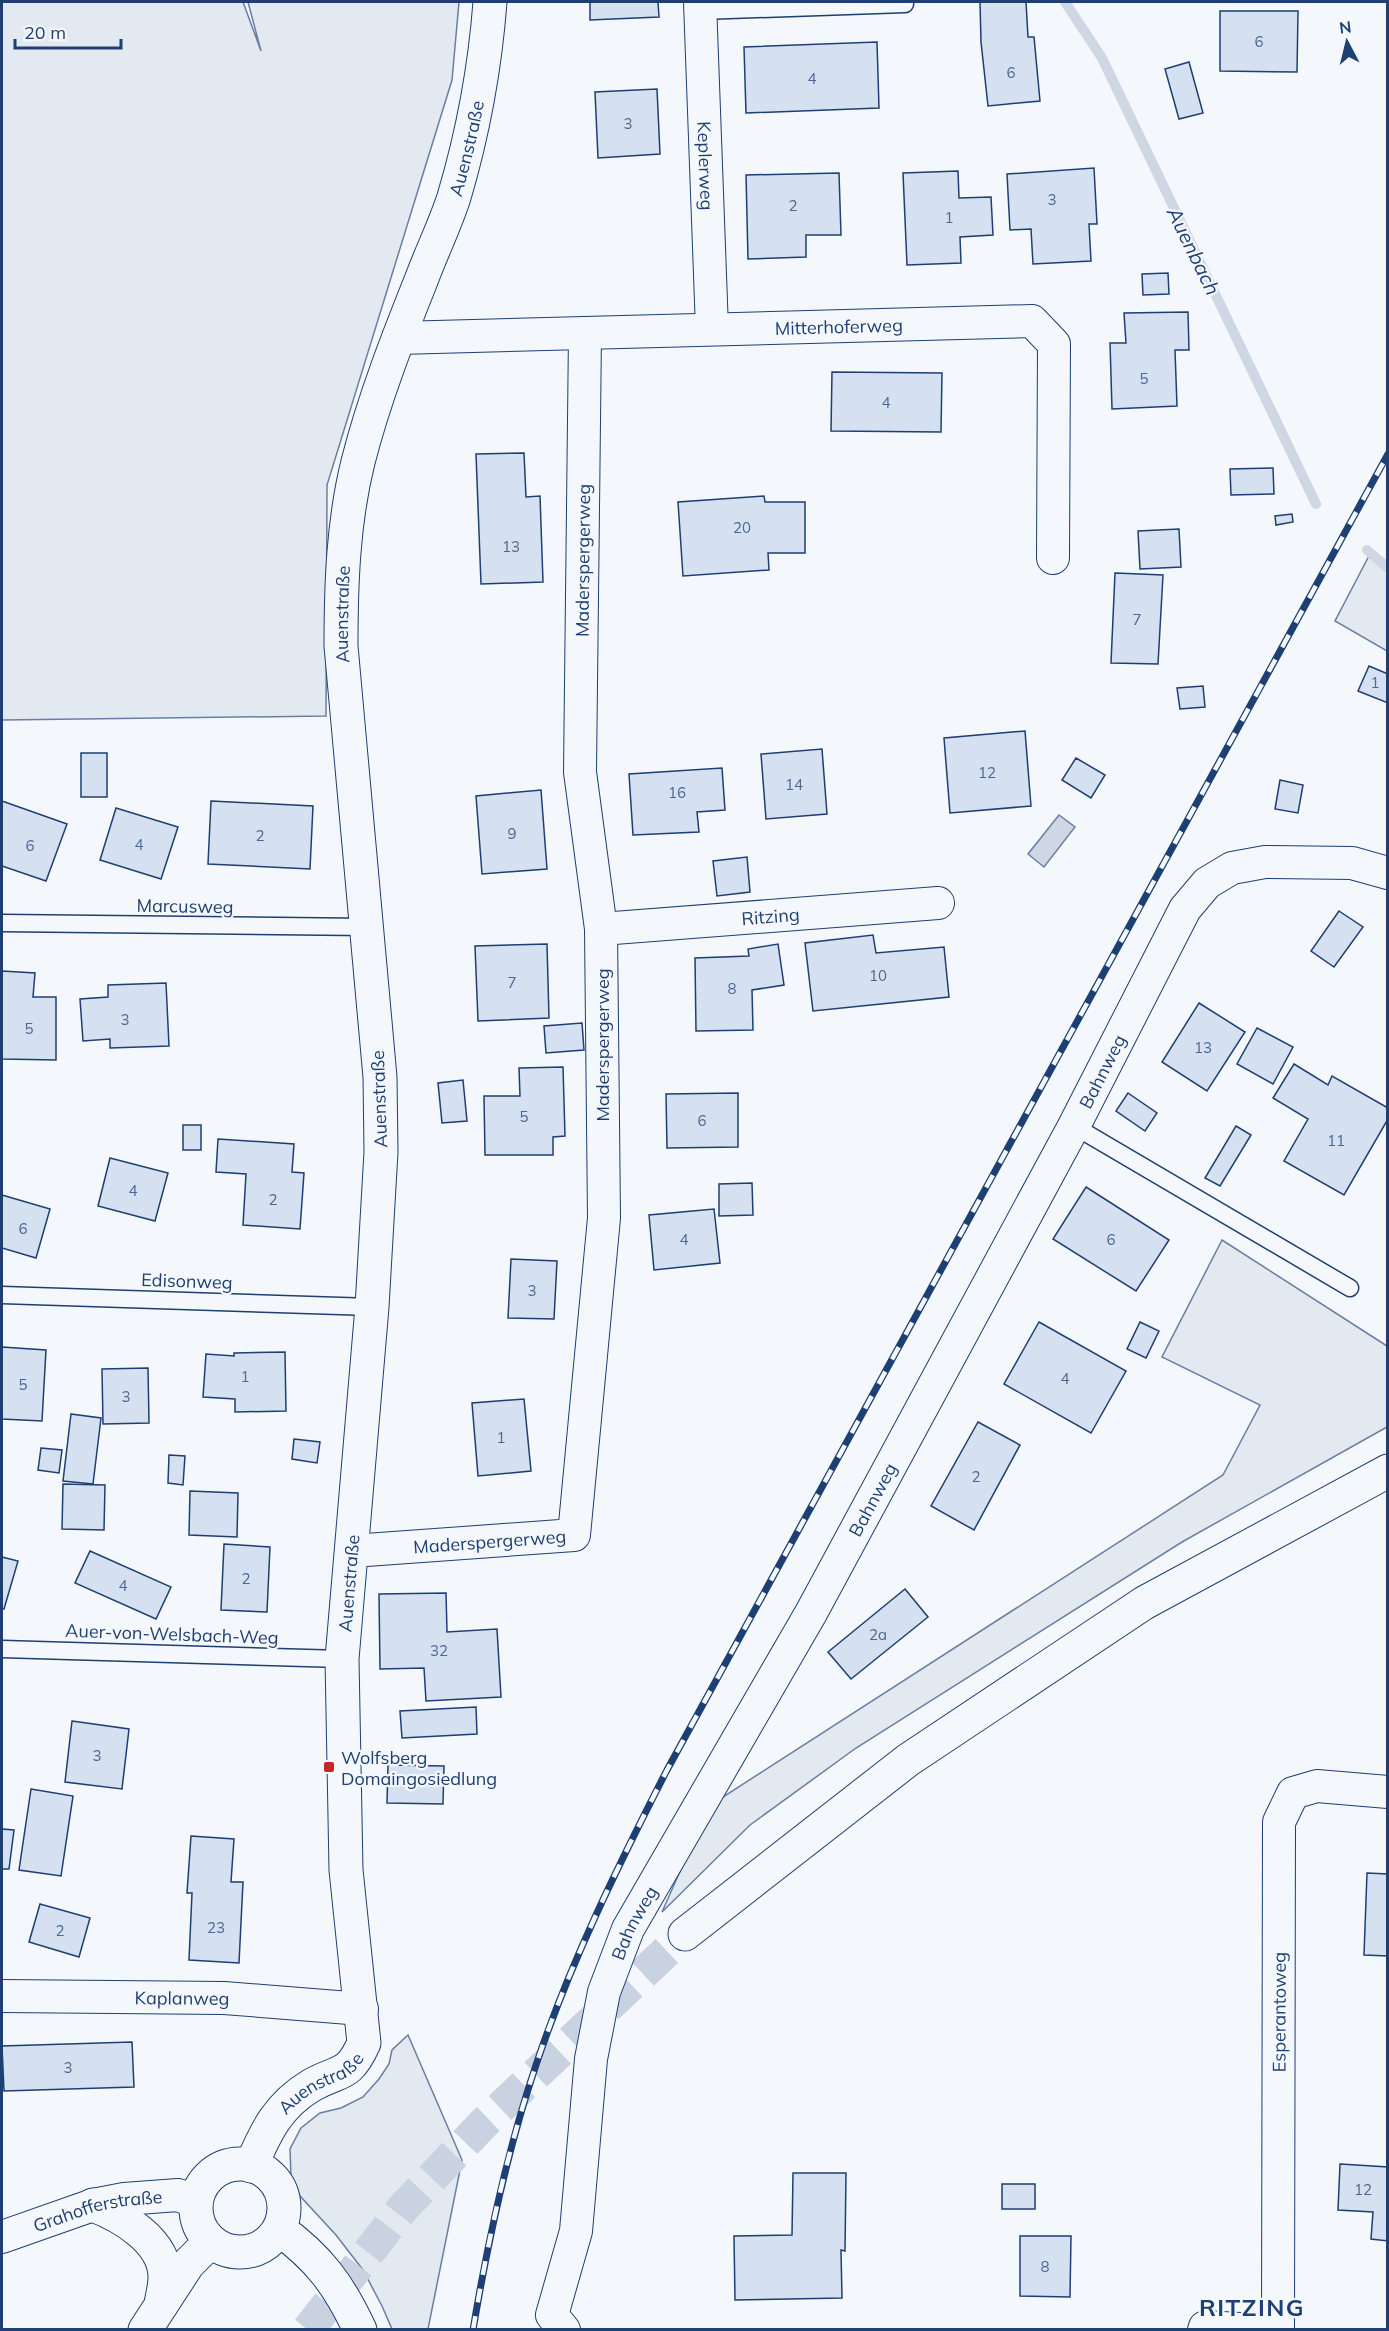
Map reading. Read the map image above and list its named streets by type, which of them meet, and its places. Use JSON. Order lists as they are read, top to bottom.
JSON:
{
  "streets": {
    "street": [
      "Auenstraße",
      "Keplerweg",
      "Mitterhoferweg",
      "Maderspergerweg",
      "Ritzing",
      "Bahnweg",
      "Kaplanweg",
      "Esperantoweg",
      "Grahofferstraße"
    ],
    "lane": ["Marcusweg", "Edisonweg", "Auer-von-Welsbach-Weg"]
  },
  "crossings": [
    ["Auenstraße", "Mitterhoferweg"],
    ["Auenstraße", "Maderspergerweg"],
    ["Auenstraße", "Marcusweg"],
    ["Auenstraße", "Edisonweg"],
    ["Auenstraße", "Auer-von-Welsbach-Weg"],
    ["Auenstraße", "Kaplanweg"],
    ["Auenstraße", "Grahofferstraße"],
    ["Keplerweg", "Mitterhoferweg"],
    ["Mitterhoferweg", "Maderspergerweg"],
    ["Maderspergerweg", "Ritzing"]
  ],
  "districts": ["RITZING"],
  "water": ["Auenbach"],
  "places": {
    "transit": ["Wolfsberg Domaingosiedlung"]
  },
  "house_numbers": [
    "6",
    "6",
    "4",
    "3",
    "3",
    "2",
    "1",
    "5",
    "4",
    "20",
    "13",
    "7",
    "1",
    "12",
    "14",
    "16",
    "9",
    "2",
    "4",
    "6",
    "10",
    "7",
    "8",
    "3",
    "5",
    "13",
    "5",
    "6",
    "11",
    "4",
    "2",
    "6",
    "4",
    "6",
    "3",
    "1",
    "4",
    "5",
    "3",
    "1",
    "2",
    "2",
    "4",
    "2a",
    "32",
    "3",
    "23",
    "2",
    "3",
    "12",
    "8"
  ],
  "scale_bar": "20 m",
  "north": "top"
}
